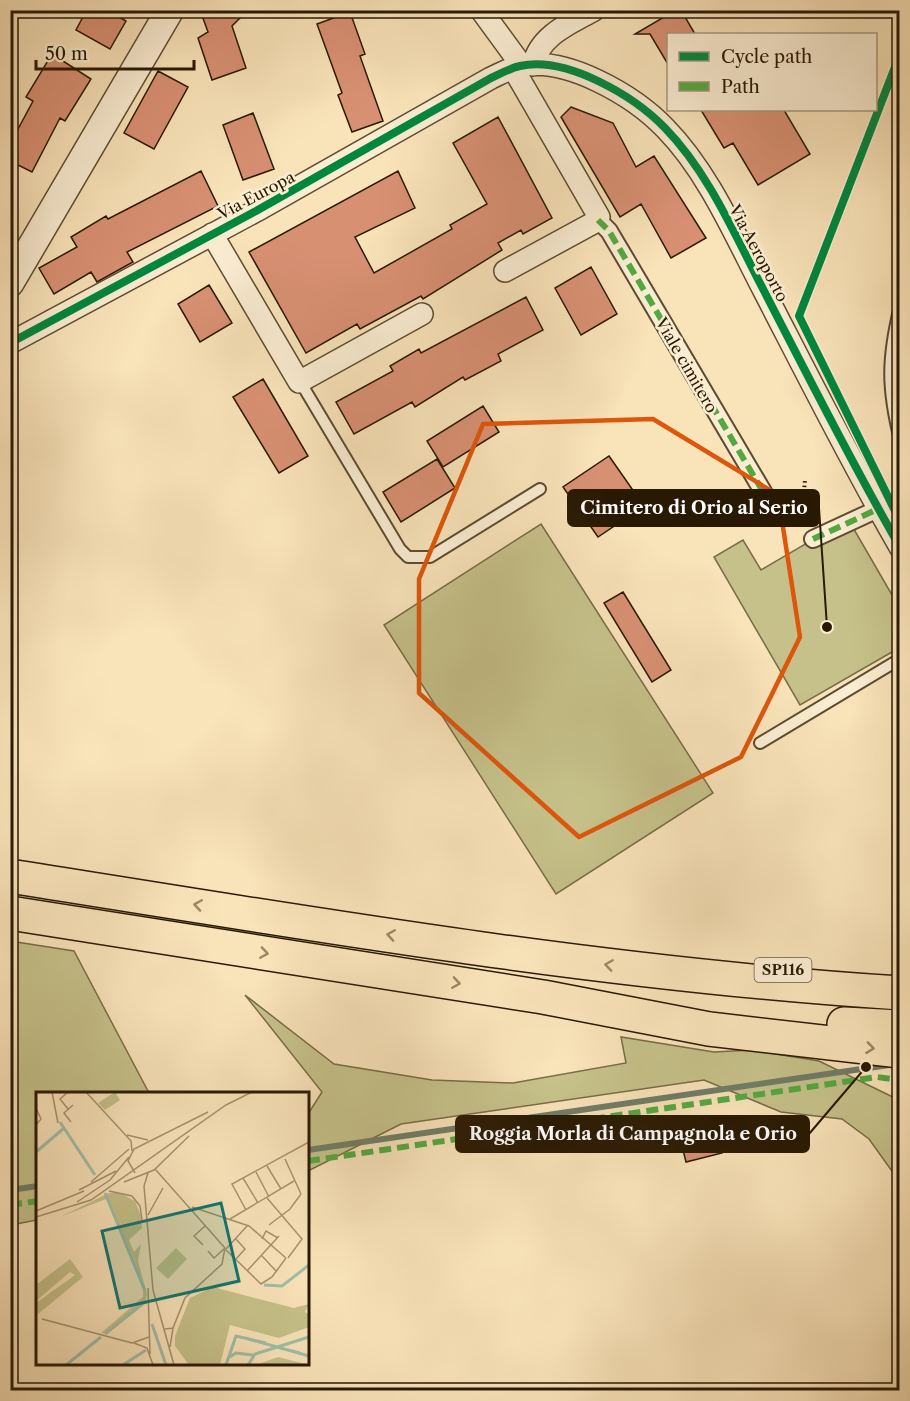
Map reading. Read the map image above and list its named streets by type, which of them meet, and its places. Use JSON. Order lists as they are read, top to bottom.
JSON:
{
  "streets": {
    "highway": ["SP116"],
    "street": ["Via Europa", "Via Aeroporto", "Viale cimitero"]
  },
  "crossings": [
    ["Via Europa", "Via Aeroporto"]
  ],
  "places": ["Cimitero di Orio al Serio", "Roggia Morla di Campagnola e Orio"],
  "legend": ["Cycle path", "Path"],
  "scale_bar": "50 m"
}
